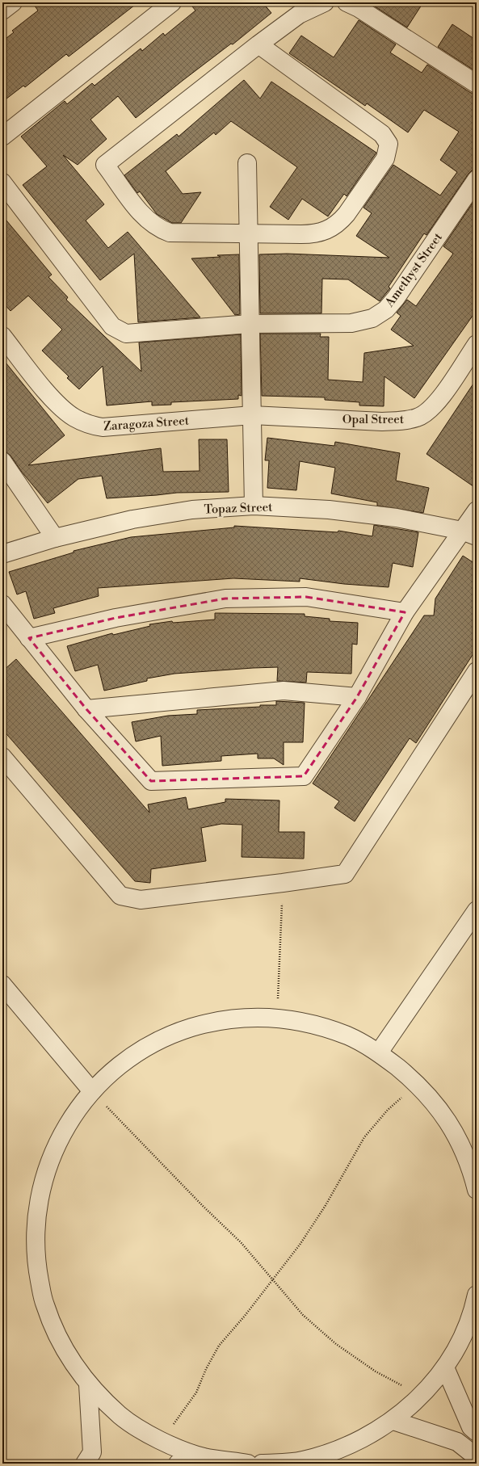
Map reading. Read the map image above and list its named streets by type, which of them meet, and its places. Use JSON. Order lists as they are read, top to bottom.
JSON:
{
  "streets": {
    "street": [
      "Amethyst Street",
      "Opal Street",
      "Zaragoza Street",
      "Topaz Street"
    ]
  },
  "crossings": [
    ["Opal Street", "Zaragoza Street"]
  ]
}
